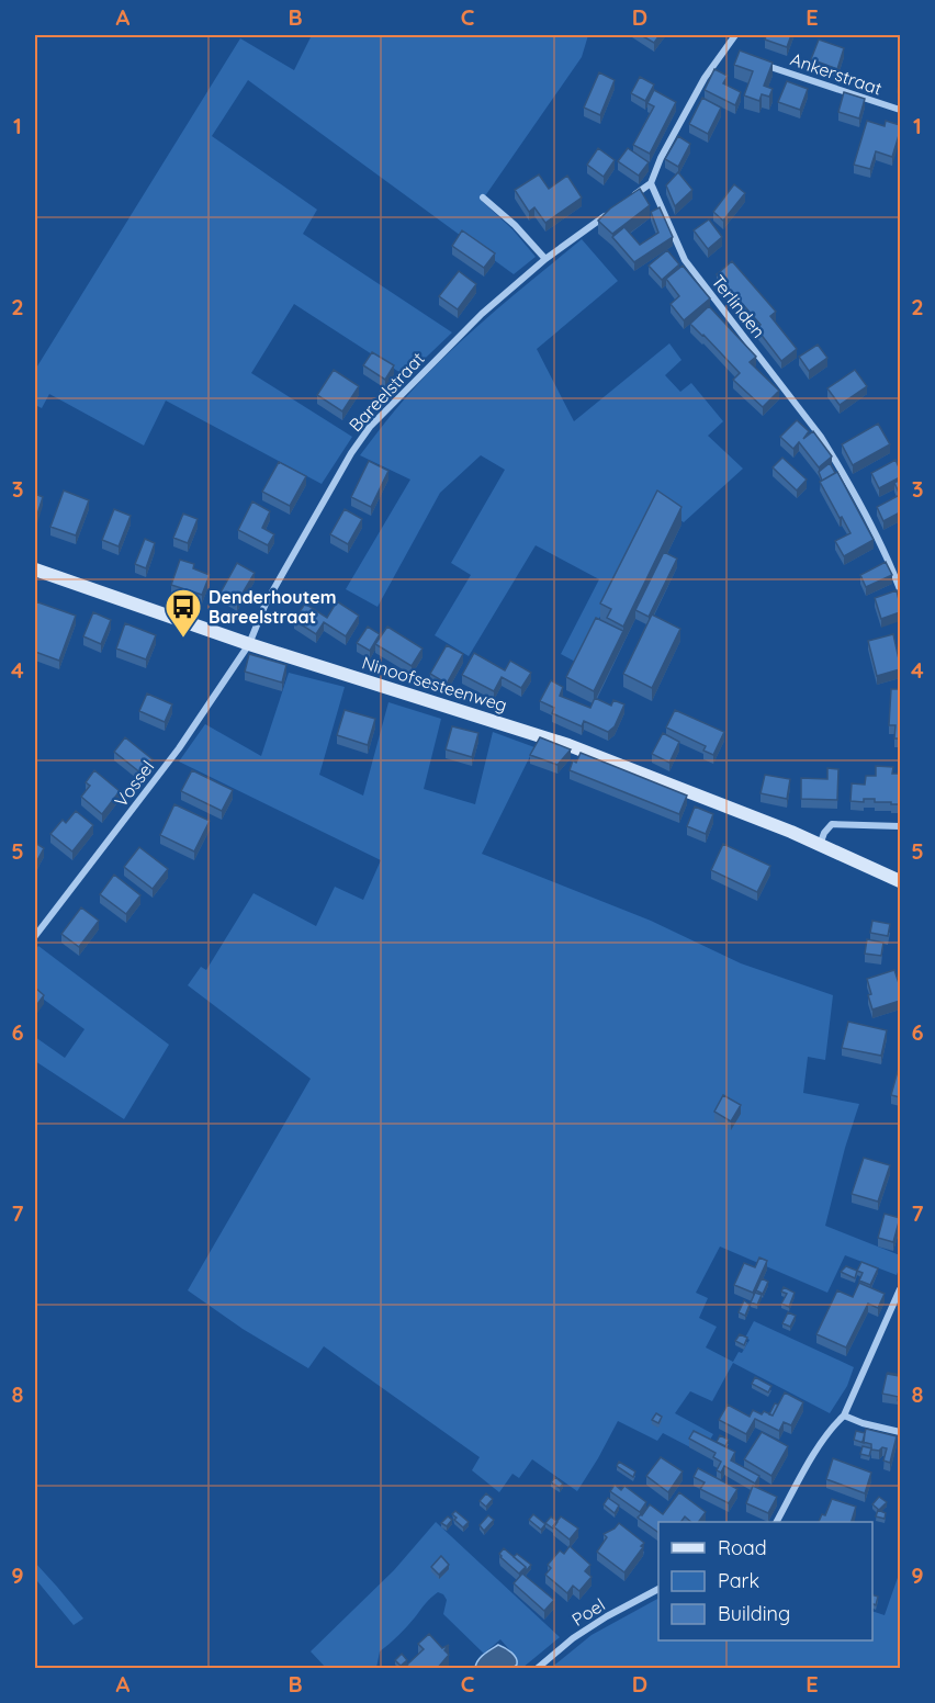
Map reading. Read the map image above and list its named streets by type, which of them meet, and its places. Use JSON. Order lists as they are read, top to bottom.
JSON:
{
  "streets": {
    "street": [
      "Ankerstraat",
      "Terlinden",
      "Bareelstraat",
      "Ninoofsesteenweg",
      "Vossel",
      "Poel"
    ]
  },
  "crossings": [
    ["Bareelstraat", "Ninoofsesteenweg"],
    ["Bareelstraat", "Vossel"],
    ["Ninoofsesteenweg", "Vossel"]
  ],
  "places": {
    "bus stop": ["Denderhoutem Bareelstraat"]
  },
  "legend": ["Road", "Park", "Building"],
  "grid": {
    "columns": [
      "A",
      "B",
      "C",
      "D",
      "E"
    ],
    "rows": [
      "1",
      "2",
      "3",
      "4",
      "5",
      "6",
      "7",
      "8",
      "9"
    ]
  }
}
